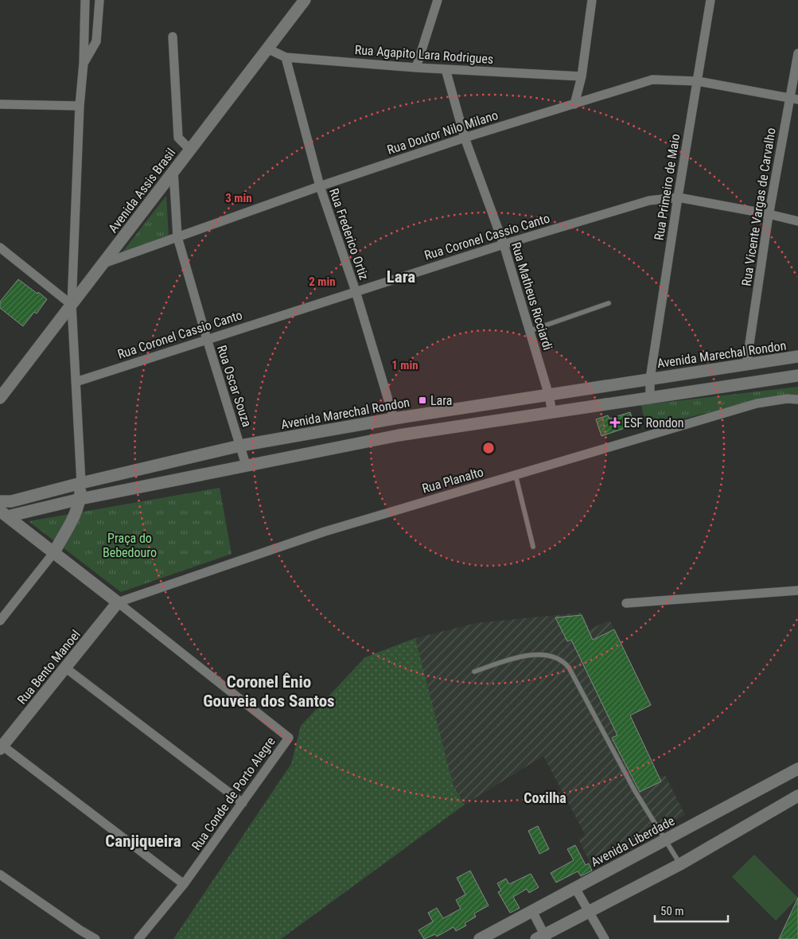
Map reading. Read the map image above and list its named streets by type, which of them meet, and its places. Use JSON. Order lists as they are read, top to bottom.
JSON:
{
  "streets": {
    "main road": [
      "Avenida Assis Brasil",
      "Avenida Marechal Rondon",
      "Rua Bento Manoel",
      "Avenida Liberdade"
    ],
    "street": [
      "Rua Agapito Lara Rodrigues",
      "Rua Doutor Nilo Milano",
      "Rua Primeiro de Maio",
      "Rua Vicente Vargas de Carvalho",
      "Rua Frederico Ortiz",
      "Rua Coronel Cassio Canto",
      "Rua Matheus Ricciardi",
      "Rua Oscar Souza",
      "Rua Planalto",
      "Rua Conde de Porto Alegre"
    ]
  },
  "crossings": [
    ["Rua Agapito Lara Rodrigues", "Avenida Assis Brasil"],
    ["Rua Agapito Lara Rodrigues", "Rua Frederico Ortiz"],
    ["Rua Agapito Lara Rodrigues", "Rua Matheus Ricciardi"],
    ["Rua Doutor Nilo Milano", "Rua Primeiro de Maio"],
    ["Rua Doutor Nilo Milano", "Avenida Assis Brasil"],
    ["Rua Doutor Nilo Milano", "Rua Vicente Vargas de Carvalho"],
    ["Rua Doutor Nilo Milano", "Rua Frederico Ortiz"],
    ["Rua Doutor Nilo Milano", "Rua Matheus Ricciardi"],
    ["Rua Doutor Nilo Milano", "Rua Oscar Souza"],
    ["Rua Primeiro de Maio", "Rua Coronel Cassio Canto"],
    ["Rua Primeiro de Maio", "Avenida Marechal Rondon"],
    ["Avenida Assis Brasil", "Rua Oscar Souza"],
    ["Rua Vicente Vargas de Carvalho", "Rua Coronel Cassio Canto"],
    ["Rua Vicente Vargas de Carvalho", "Avenida Marechal Rondon"],
    ["Rua Frederico Ortiz", "Rua Coronel Cassio Canto"],
    ["Rua Frederico Ortiz", "Avenida Marechal Rondon"],
    ["Rua Coronel Cassio Canto", "Rua Matheus Ricciardi"],
    ["Rua Coronel Cassio Canto", "Rua Oscar Souza"],
    ["Rua Matheus Ricciardi", "Avenida Marechal Rondon"],
    ["Avenida Marechal Rondon", "Rua Oscar Souza"],
    ["Rua Planalto", "Rua Bento Manoel"],
    ["Rua Planalto", "Rua Conde de Porto Alegre"],
    ["Rua Bento Manoel", "Rua Conde de Porto Alegre"]
  ],
  "districts": [
    "Lara",
    "Coronel Ênio Gouveia dos Santos",
    "Coxilha",
    "Canjiqueira"
  ],
  "parks": ["Praça do Bebedouro"],
  "places": {
    "transit": ["Lara"],
    "health": ["ESF Rondon"]
  },
  "scale_bar": "50 m",
  "rings": ["3 min", "2 min", "1 min"]
}
